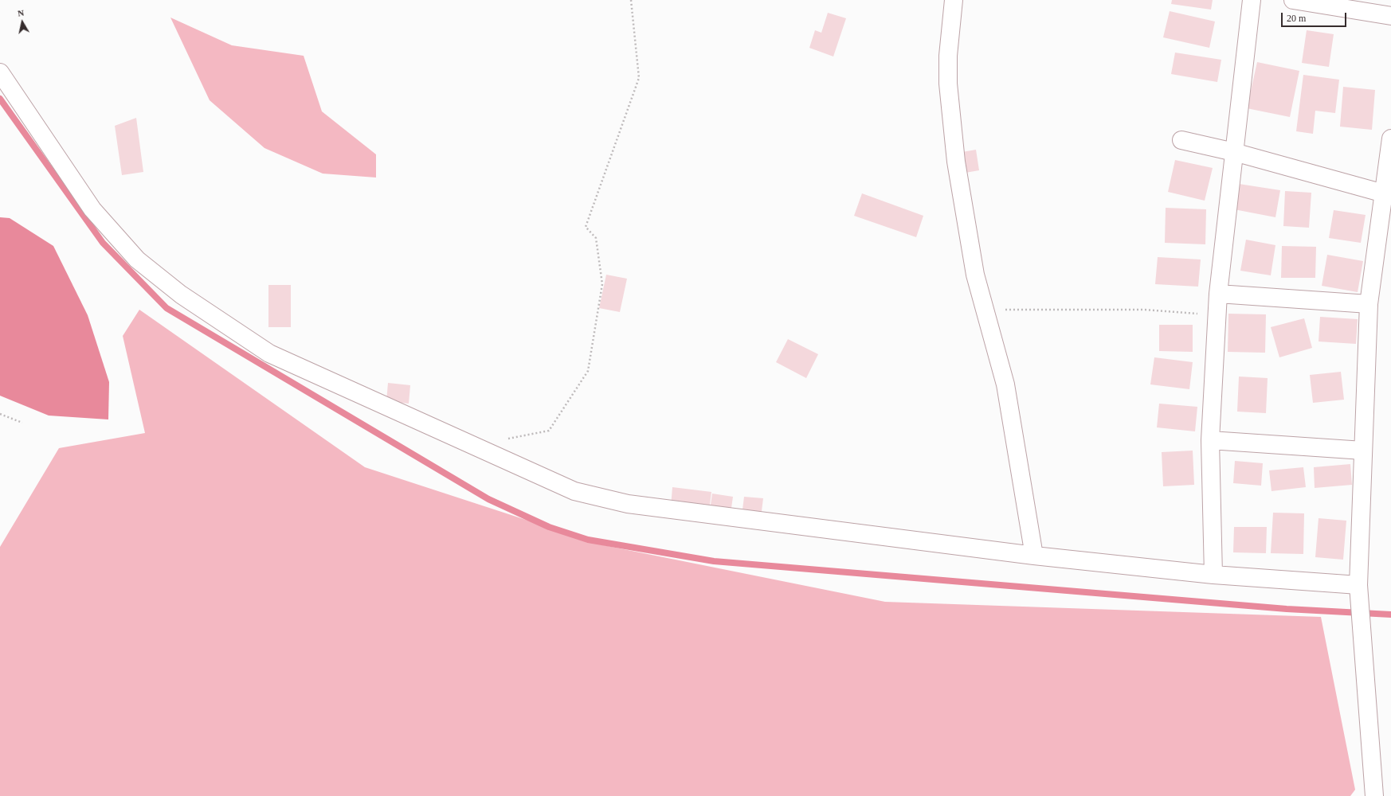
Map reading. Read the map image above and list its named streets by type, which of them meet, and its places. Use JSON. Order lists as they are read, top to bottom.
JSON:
{
  "scale_bar": "20 m",
  "north": "top"
}
